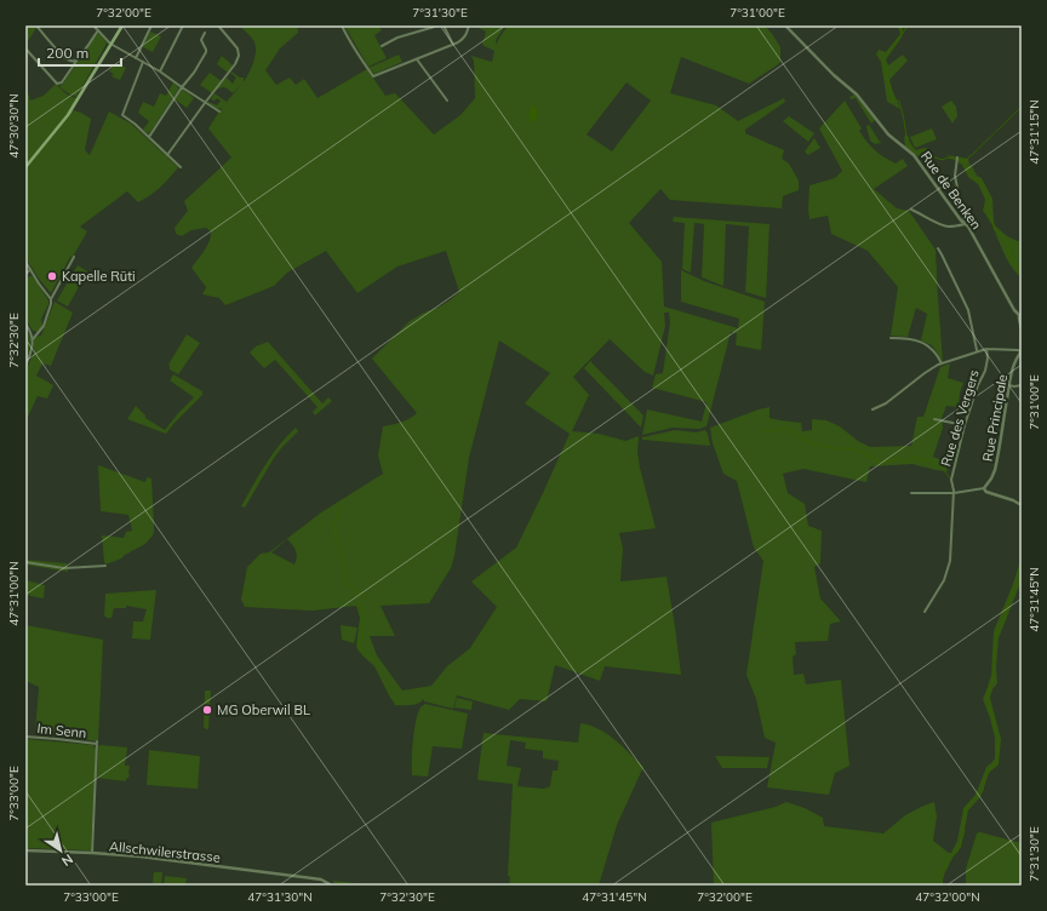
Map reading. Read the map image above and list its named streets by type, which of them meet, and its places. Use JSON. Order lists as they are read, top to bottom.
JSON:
{
  "streets": {
    "street": [
      "Rue de Benken",
      "Rue des Vergers",
      "Rue Principale",
      "Im Senn",
      "Allschwilerstrasse"
    ]
  },
  "crossings": [
    ["Im Senn", "Allschwilerstrasse"]
  ],
  "places": ["Kapelle Rüti", "MG Oberwil BL"],
  "scale_bar": "200 m",
  "north": "bottom right",
  "coordinates": [
    "7°32'00\"E",
    "7°31'30\"E",
    "7°31'00\"E",
    "47°30'30\"N",
    "47°31'15\"N",
    "7°32'30\"E",
    "47°31'00\"N",
    "47°31'45\"N",
    "7°33'00\"E",
    "47°31'30\"N",
    "47°32'00\"N"
  ]
}
